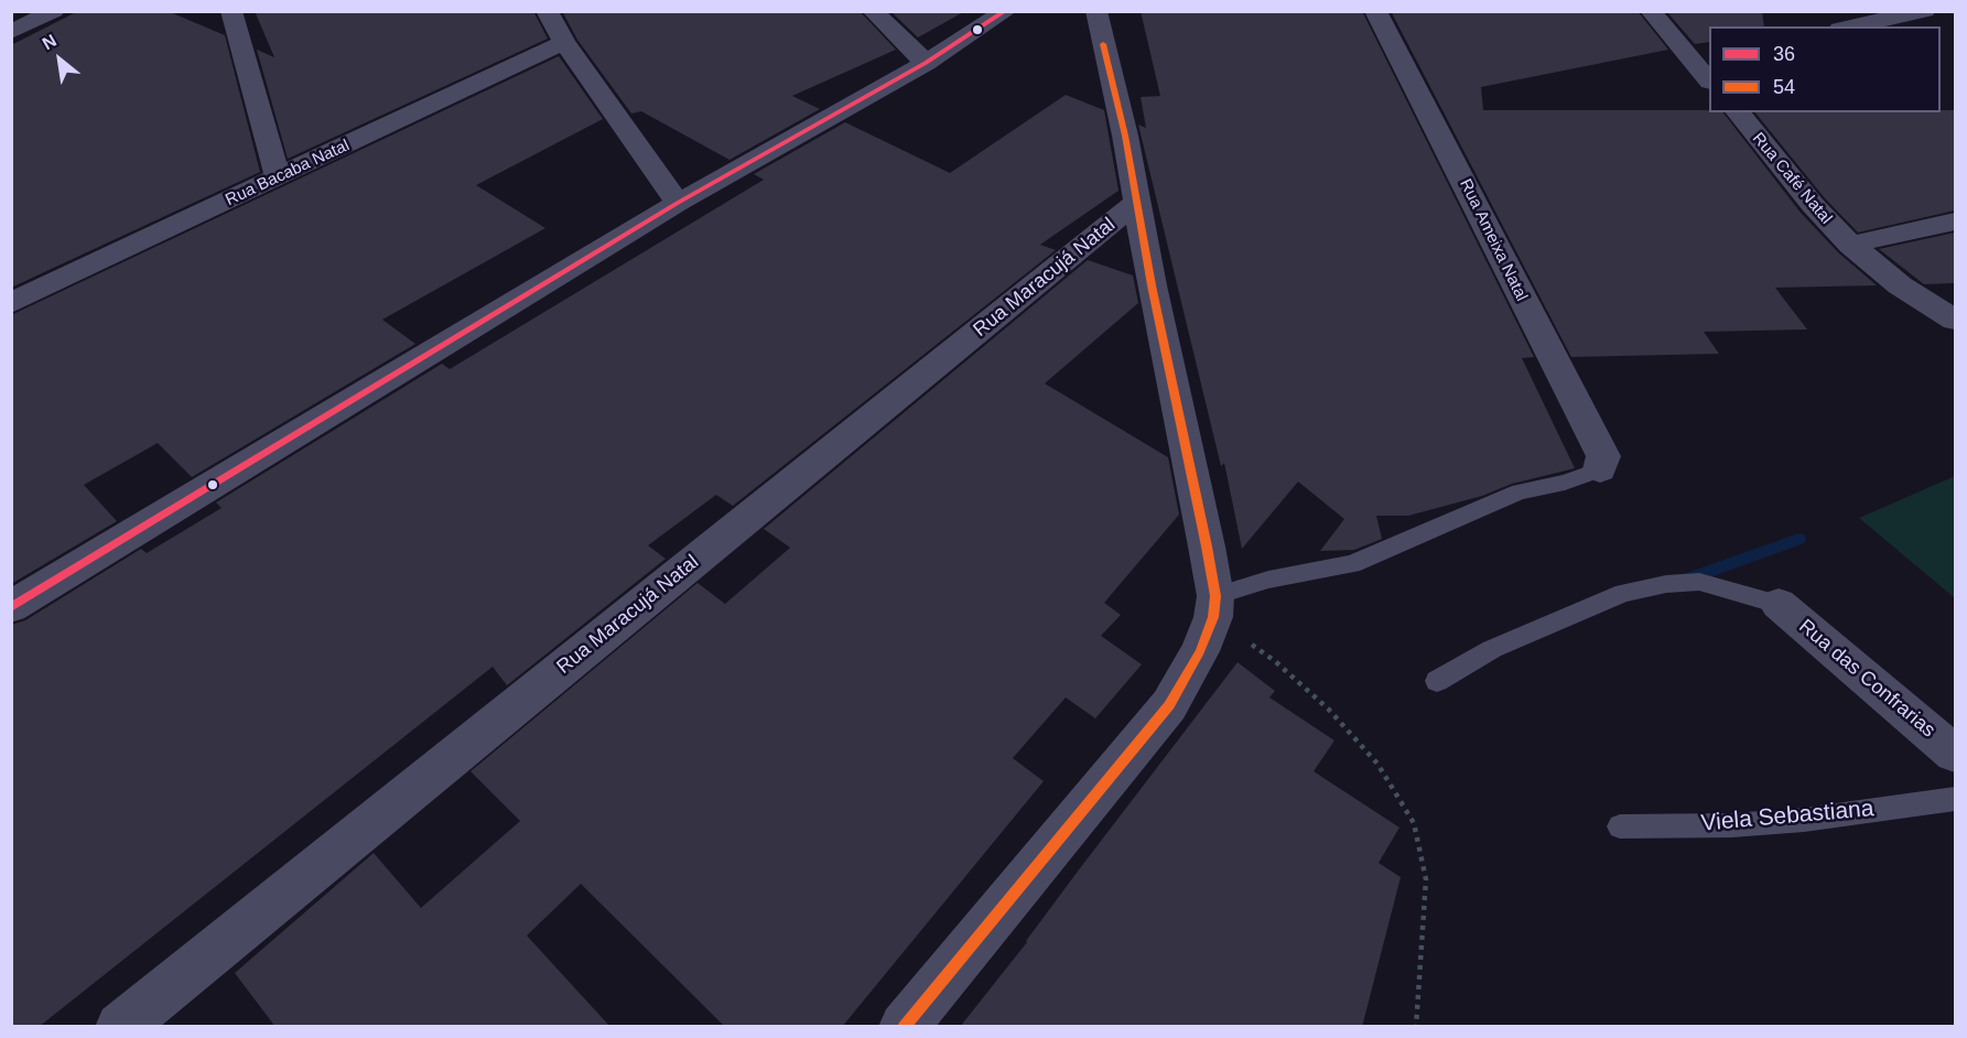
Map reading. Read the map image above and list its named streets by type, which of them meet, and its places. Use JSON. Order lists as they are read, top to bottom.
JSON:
{
  "streets": {
    "street": [
      "Rua Bacaba Natal",
      "Rua Café Natal",
      "Rua Ameixa Natal",
      "Rua Maracujá Natal",
      "Rua das Confrarias"
    ],
    "lane": ["Viela Sebastiana"]
  },
  "lines": ["transit line 36", "transit line 54"],
  "legend": ["36", "54"],
  "north": "top left"
}
